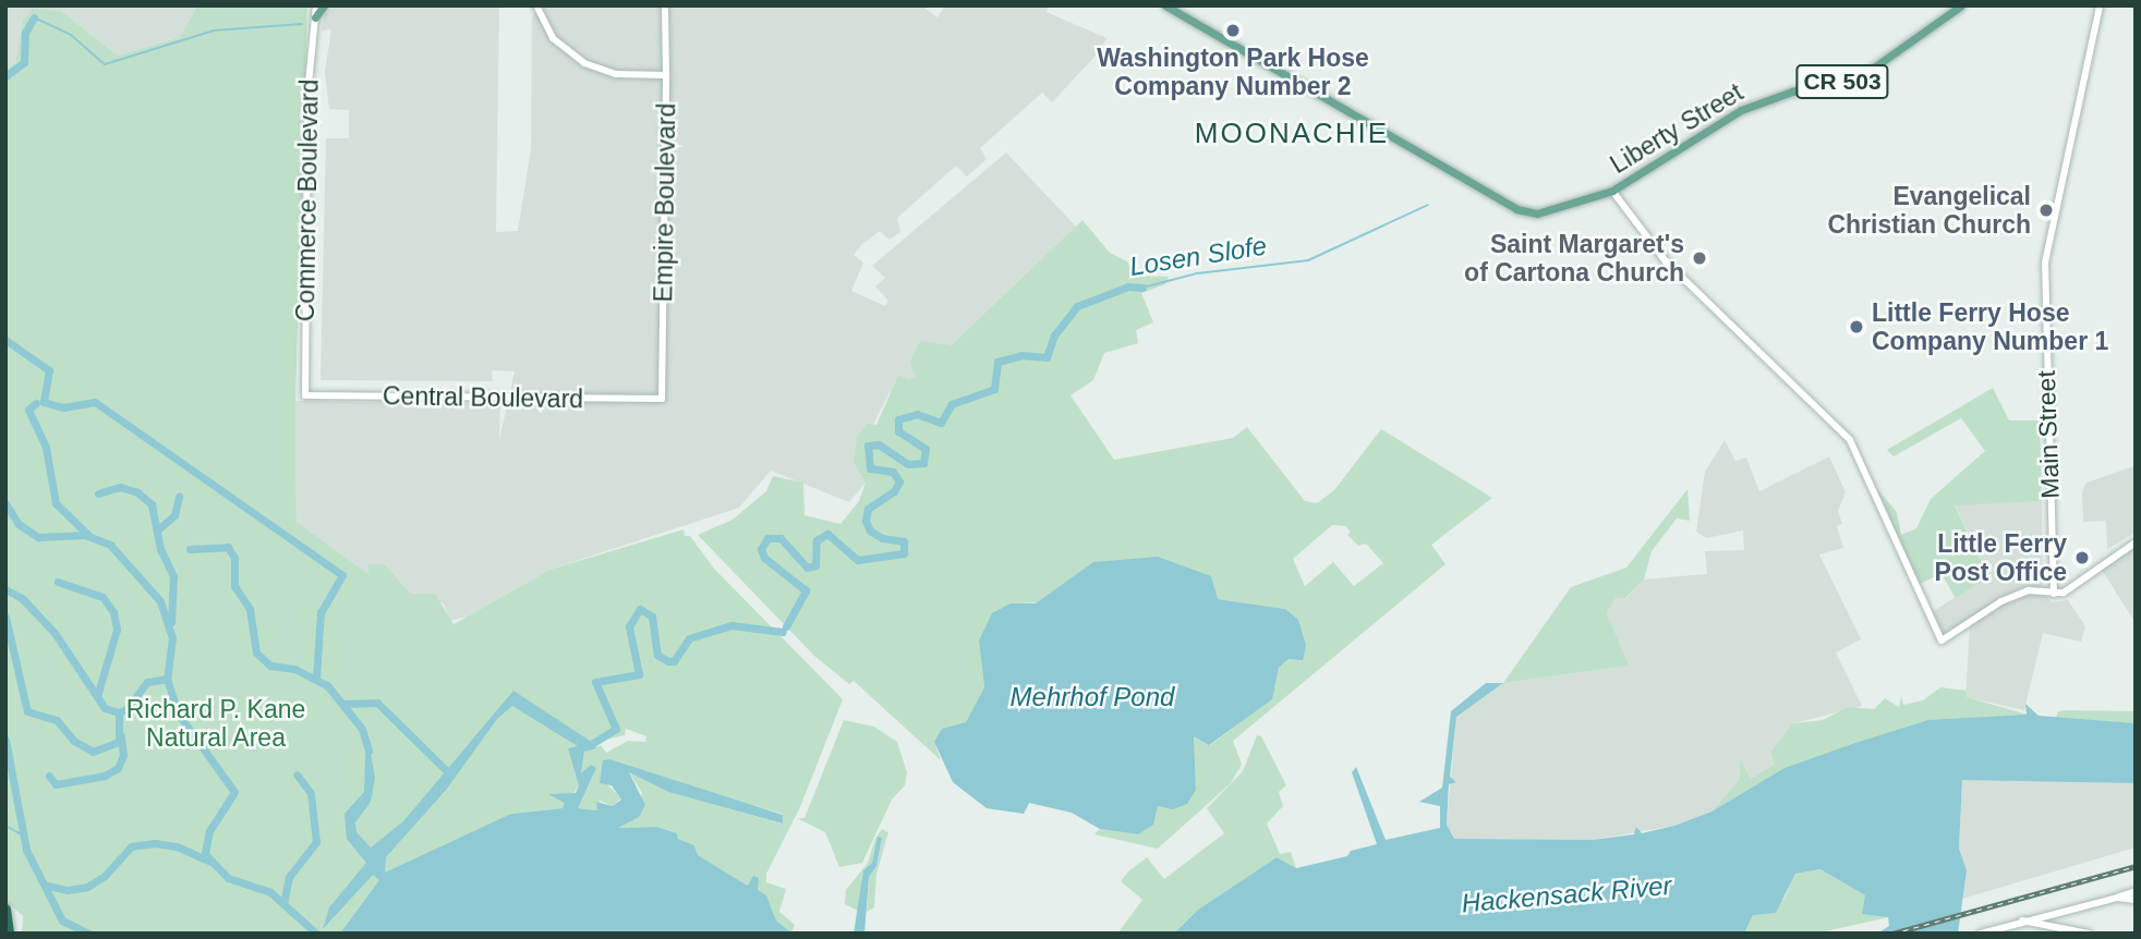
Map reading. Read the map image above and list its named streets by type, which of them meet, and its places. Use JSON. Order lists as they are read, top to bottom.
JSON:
{
  "streets": {
    "main road": ["CR 503", "Liberty Street"],
    "street": [
      "Commerce Boulevard",
      "Empire Boulevard",
      "Central Boulevard",
      "Main Street"
    ]
  },
  "crossings": [
    ["Commerce Boulevard", "Central Boulevard"],
    ["Empire Boulevard", "Central Boulevard"]
  ],
  "districts": ["MOONACHIE"],
  "water": ["Losen Slofe", "Mehrhof Pond", "Hackensack River"],
  "parks": ["Richard P. Kane Natural Area"],
  "places": [
    "Washington Park Hose Company Number 2",
    "Evangelical Christian Church",
    "Saint Margaret's of Cartona Church",
    "Little Ferry Hose Company Number 1",
    "Little Ferry Post Office"
  ]
}
